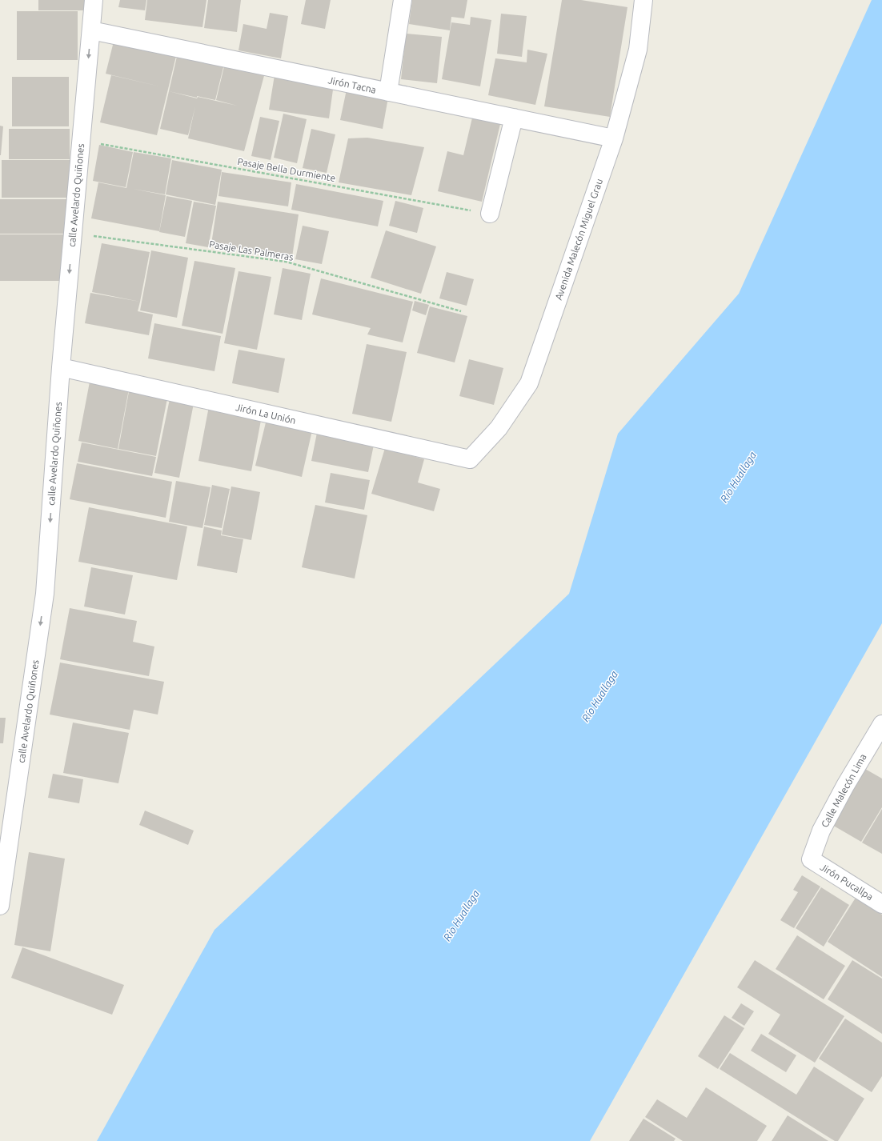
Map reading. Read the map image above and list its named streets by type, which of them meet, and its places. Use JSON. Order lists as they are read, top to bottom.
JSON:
{
  "streets": {
    "street": [
      "Jirón Tacna",
      "calle Avelardo Quiñones",
      "Avenida Malecón Miguel Grau",
      "Jirón La Unión",
      "Calle Malecón Lima",
      "Jirón Pucallpa"
    ],
    "path": ["Pasaje Bella Durmiente", "Pasaje Las Palmeras"]
  },
  "crossings": [
    ["Jirón Tacna", "calle Avelardo Quiñones"],
    ["Jirón Tacna", "Avenida Malecón Miguel Grau"],
    ["Pasaje Bella Durmiente", "calle Avelardo Quiñones"],
    ["calle Avelardo Quiñones", "Pasaje Las Palmeras"],
    ["calle Avelardo Quiñones", "Jirón La Unión"],
    ["Avenida Malecón Miguel Grau", "Jirón La Unión"],
    ["Calle Malecón Lima", "Jirón Pucallpa"]
  ],
  "one_way": ["calle Avelardo Quiñones"],
  "water": ["Río Huallaga"]
}
